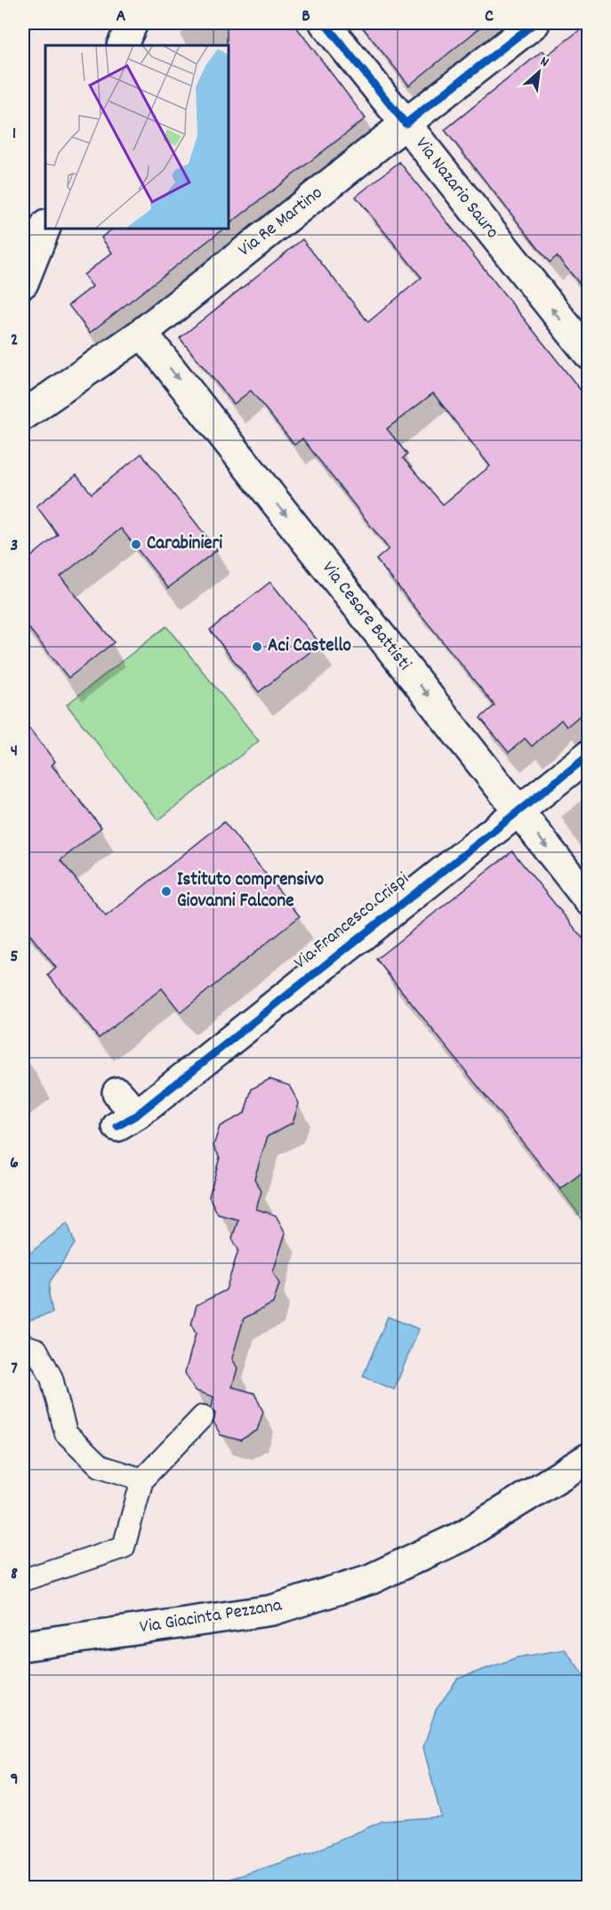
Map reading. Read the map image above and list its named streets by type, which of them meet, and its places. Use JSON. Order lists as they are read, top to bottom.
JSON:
{
  "streets": {
    "main road": [
      "Via Nazario Sauro",
      "Via Re Martino",
      "Via Cesare Battisti",
      "Via Francesco Crispi",
      "Via Giacinta Pezzana"
    ]
  },
  "crossings": [
    ["Via Nazario Sauro", "Via Re Martino"],
    ["Via Re Martino", "Via Cesare Battisti"],
    ["Via Cesare Battisti", "Via Francesco Crispi"]
  ],
  "one_way": ["Via Nazario Sauro", "Via Cesare Battisti"],
  "places": ["Carabinieri", "Aci Castello", "Istituto comprensivo Giovanni Falcone"],
  "north": "top right",
  "grid": {
    "columns": ["A", "B", "C"],
    "rows": [
      "1",
      "2",
      "3",
      "4",
      "5",
      "6",
      "7",
      "8",
      "9"
    ]
  }
}
